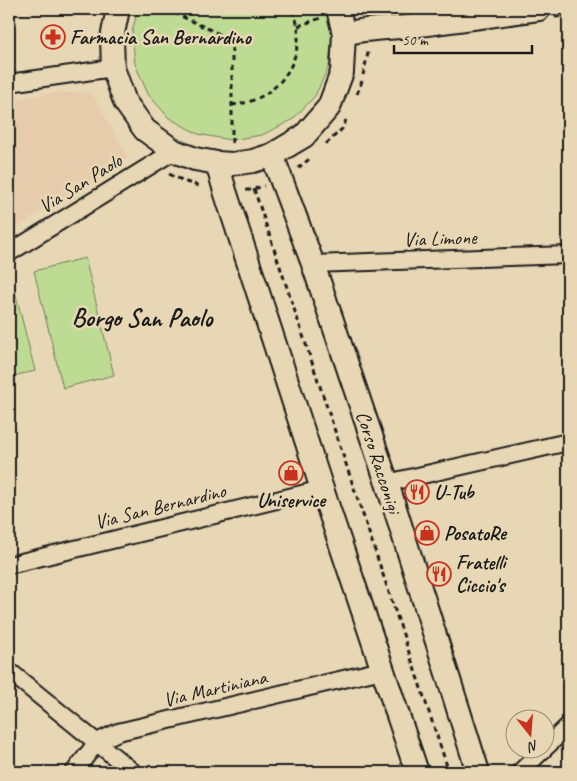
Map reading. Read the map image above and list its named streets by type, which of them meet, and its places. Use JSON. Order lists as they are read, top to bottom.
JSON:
{
  "streets": {
    "street": [
      "Via San Paolo",
      "Via Limone",
      "Corso Racconigi",
      "Via San Bernardino",
      "Via Martiniana"
    ]
  },
  "crossings": [
    ["Via Limone", "Corso Racconigi"]
  ],
  "districts": ["Borgo San Paolo"],
  "places": {
    "pharmacy": ["Farmacia San Bernardino"],
    "shop": ["Uniservice", "PosatoRe"],
    "restaurant": ["U-Tub", "Fratelli Ciccio's"]
  },
  "scale_bar": "50 m",
  "north": "bottom"
}
